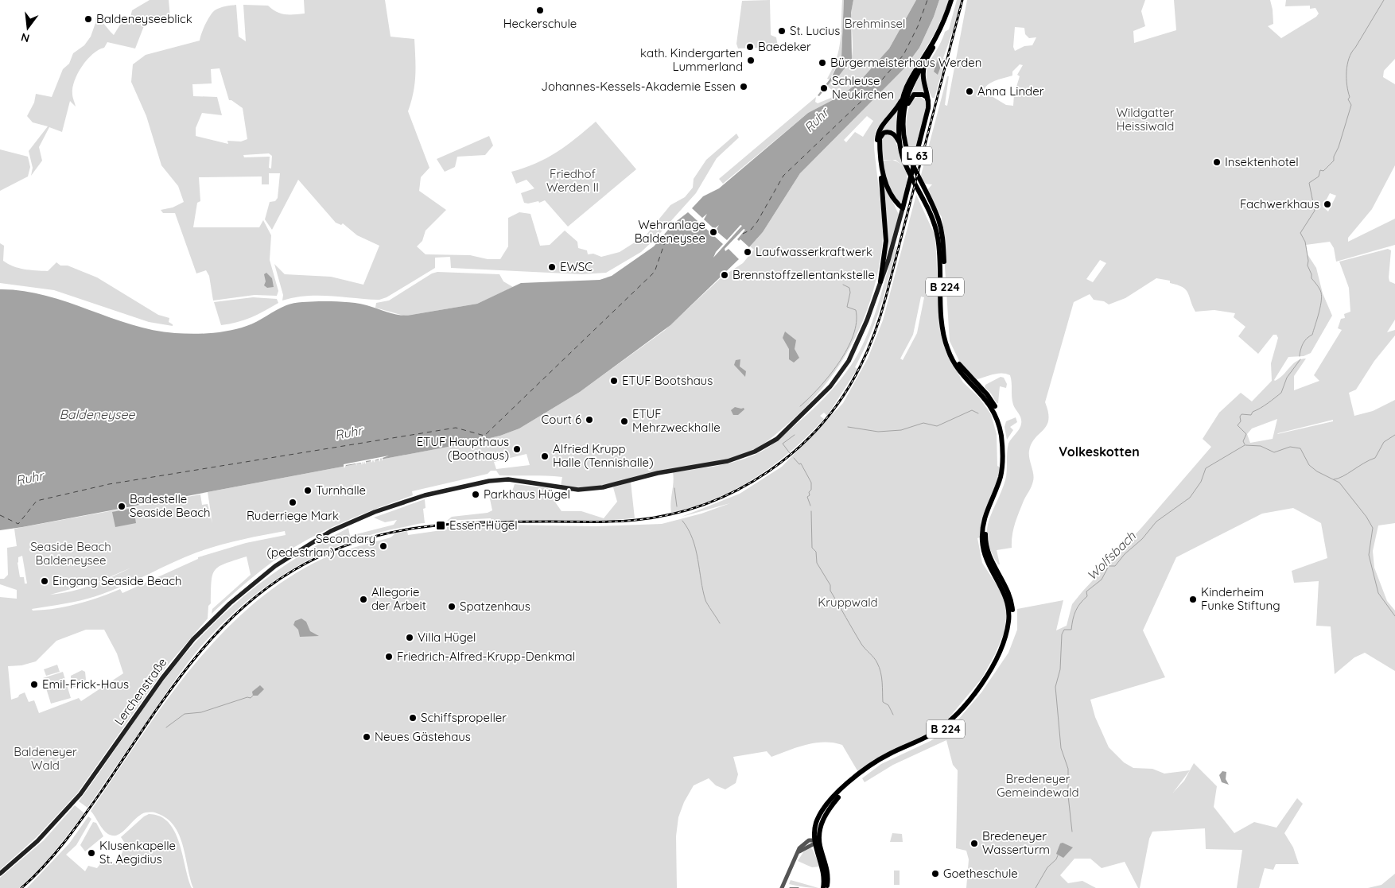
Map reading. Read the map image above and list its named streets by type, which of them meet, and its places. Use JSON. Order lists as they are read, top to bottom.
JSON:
{
  "streets": {
    "main road": ["L 63", "B 224", "Lerchenstraße"]
  },
  "crossings": [
    ["L 63", "B 224"],
    ["L 63", "Lerchenstraße"]
  ],
  "districts": ["Volkeskotten"],
  "water": ["Ruhr", "Baldeneysee", "Wolfsbach"],
  "parks": [
    "Brehminsel",
    "Wildgatter Heissiwald",
    "Friedhof Werden II",
    "Seaside Beach Baldeneysee",
    "Kruppwald",
    "Baldeneyer Wald",
    "Bredeneyer Gemeindewald"
  ],
  "places": {
    "other": [
      "Heckerschule",
      "Baldeneyseeblick",
      "St. Lucius",
      "Baedeker",
      "kath. Kindergarten Lummerland",
      "Bürgermeisterhaus Werden",
      "Johannes-Kessels-Akademie Essen",
      "Schleuse Neukirchen",
      "Anna Linder",
      "Insektenhotel",
      "Fachwerkhaus",
      "Wehranlage Baldeneysee",
      "Laufwasserkraftwerk",
      "EWSC",
      "Brennstoffzellentankstelle",
      "ETUF Bootshaus",
      "Court 6",
      "ETUF Mehrzweckhalle",
      "ETUF Haupthaus (Boothaus)",
      "Alfried Krupp Halle (Tennishalle)",
      "Turnhalle",
      "Parkhaus Hügel",
      "Ruderriege Mark",
      "Badestelle Seaside Beach",
      "Secondary (pedestrian) access",
      "Eingang Seaside Beach",
      "Allegorie der Arbeit",
      "Kinderheim Funke Stiftung",
      "Spatzenhaus",
      "Villa Hügel",
      "Friedrich-Alfred-Krupp-Denkmal",
      "Emil-Frick-Haus",
      "Schiffspropeller",
      "Neues Gästehaus",
      "Bredeneyer Wasserturm",
      "Klusenkapelle St. Aegidius",
      "Goetheschule"
    ],
    "transit": ["Essen-Hügel"]
  },
  "north": "bottom"
}
